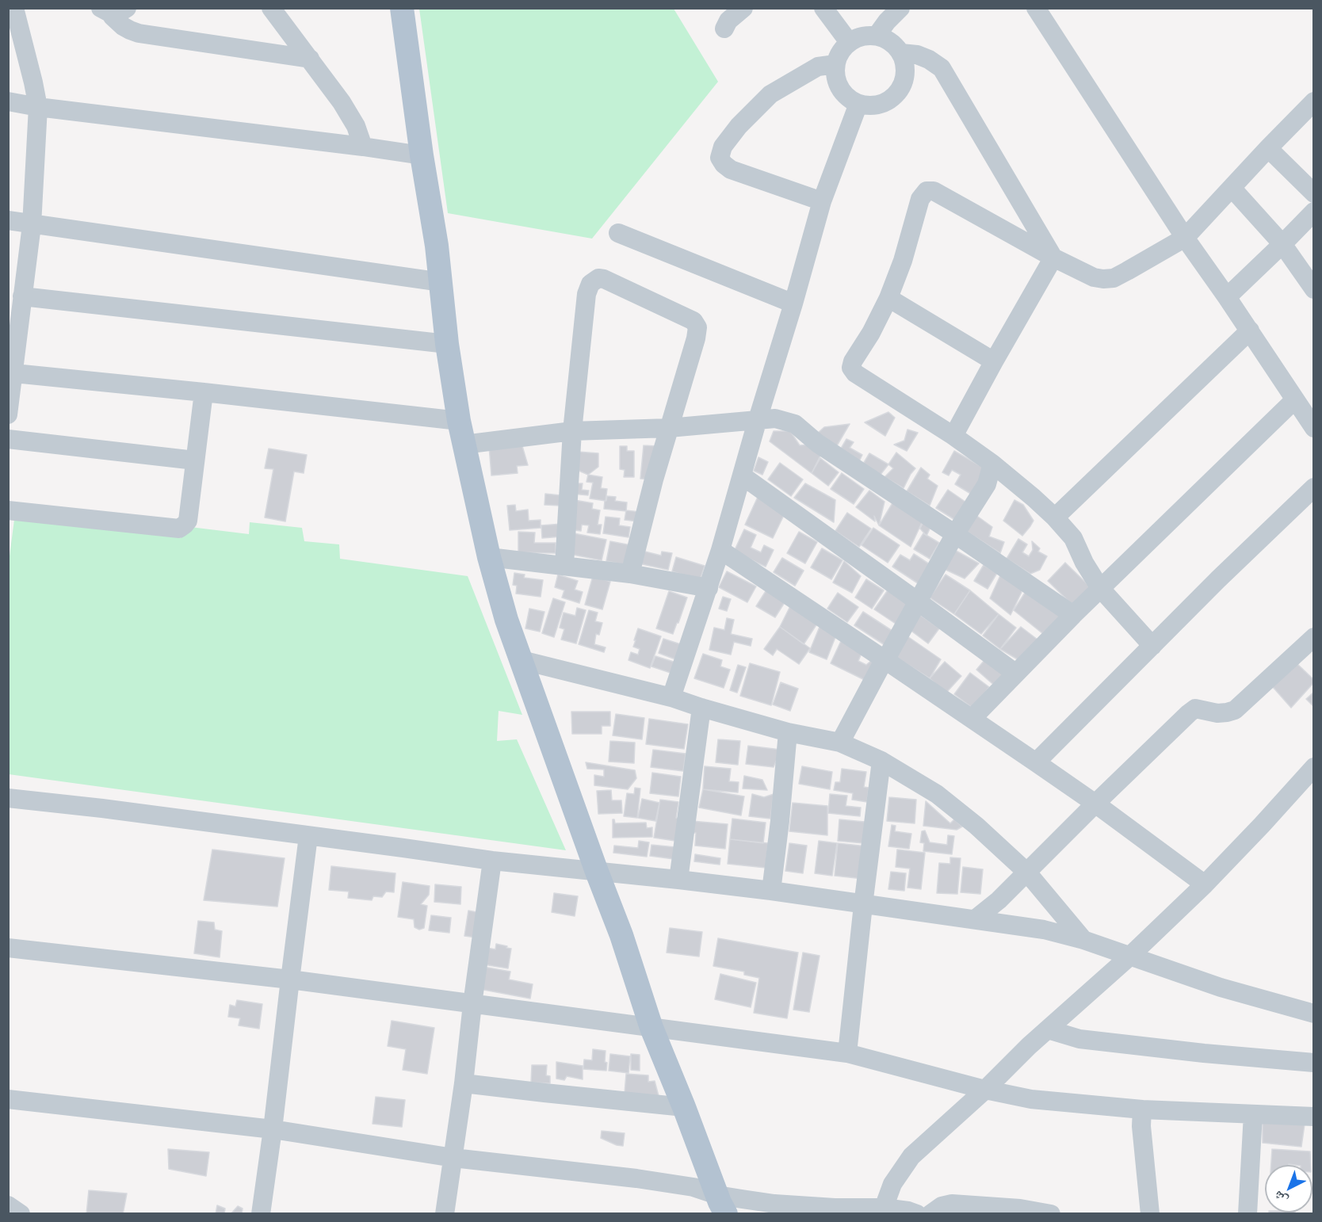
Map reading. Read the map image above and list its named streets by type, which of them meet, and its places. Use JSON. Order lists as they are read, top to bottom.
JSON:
{
  "north": "bottom left"
}
